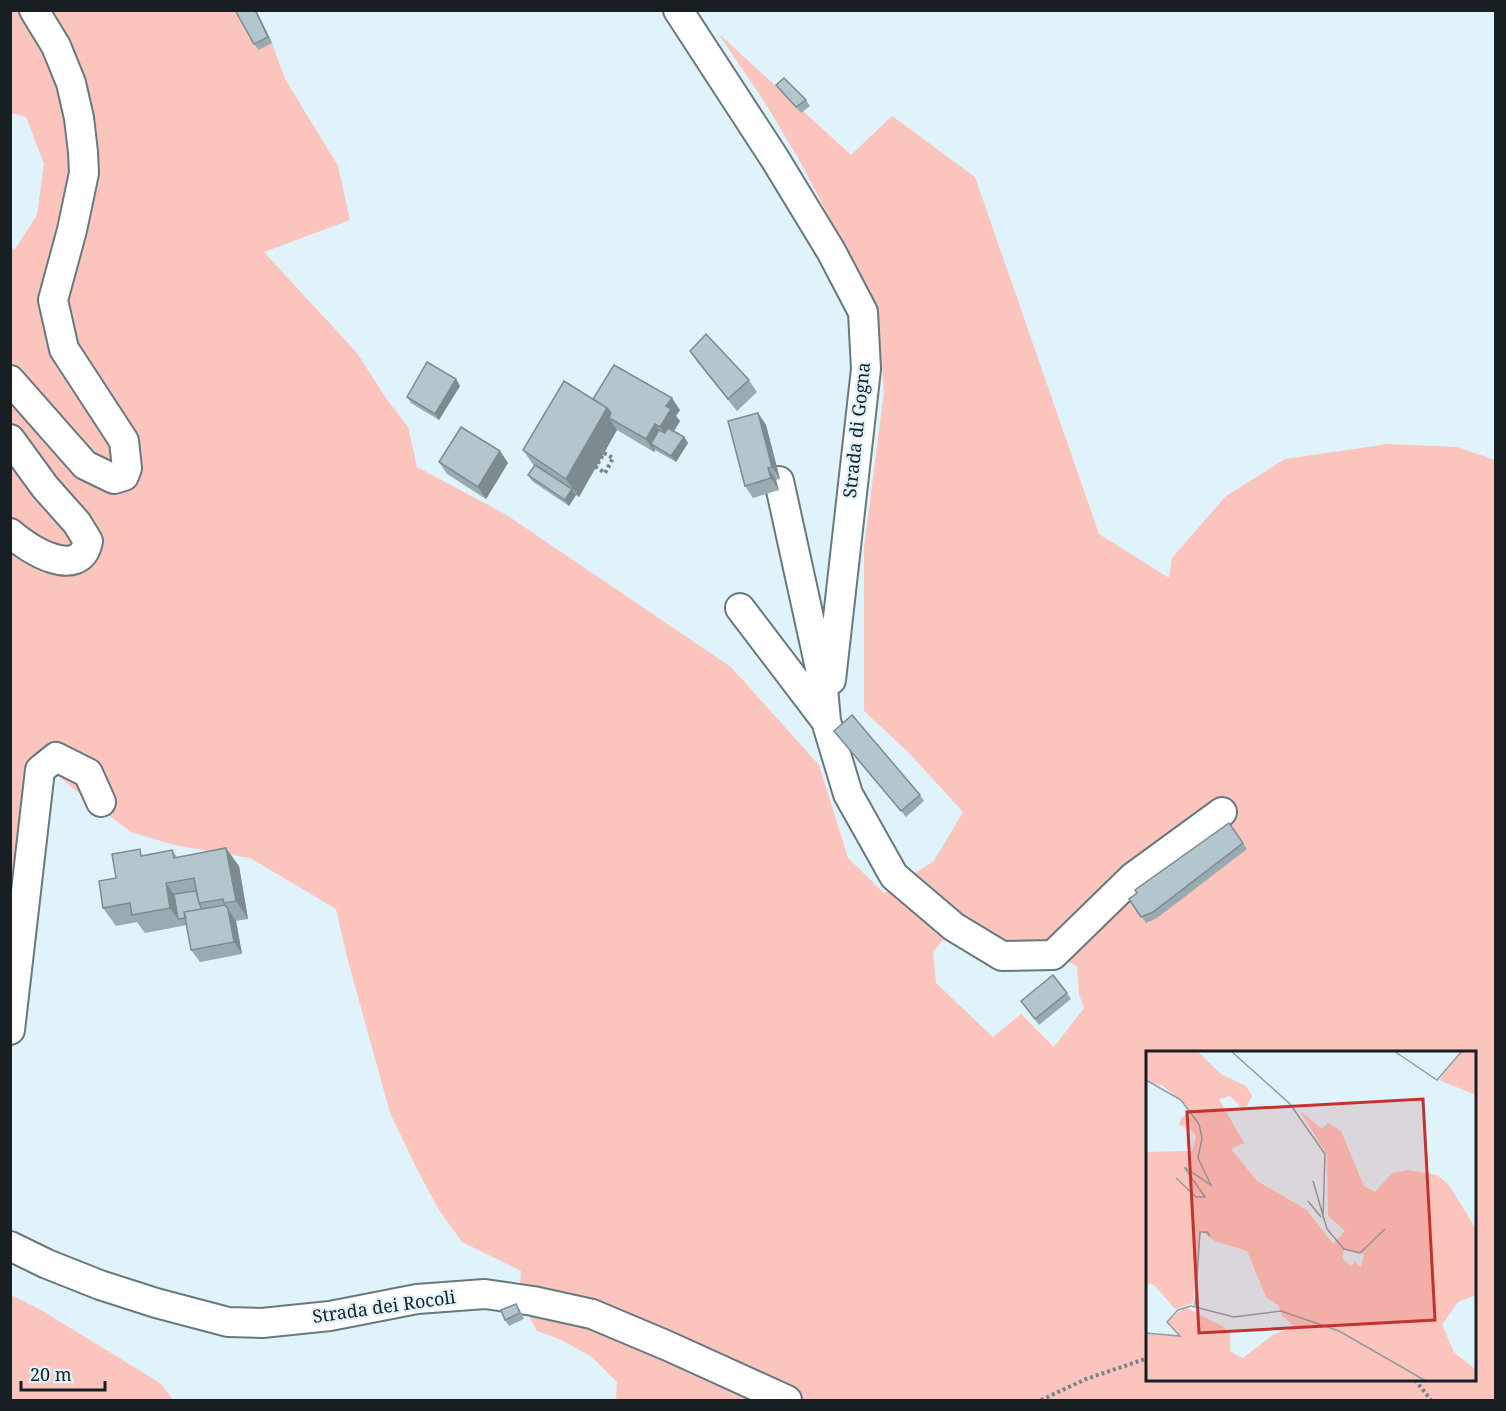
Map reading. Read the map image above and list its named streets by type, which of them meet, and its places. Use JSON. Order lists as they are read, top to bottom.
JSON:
{
  "streets": {
    "street": ["Strada di Gogna", "Strada dei Rocoli"]
  },
  "scale_bar": "20 m"
}
